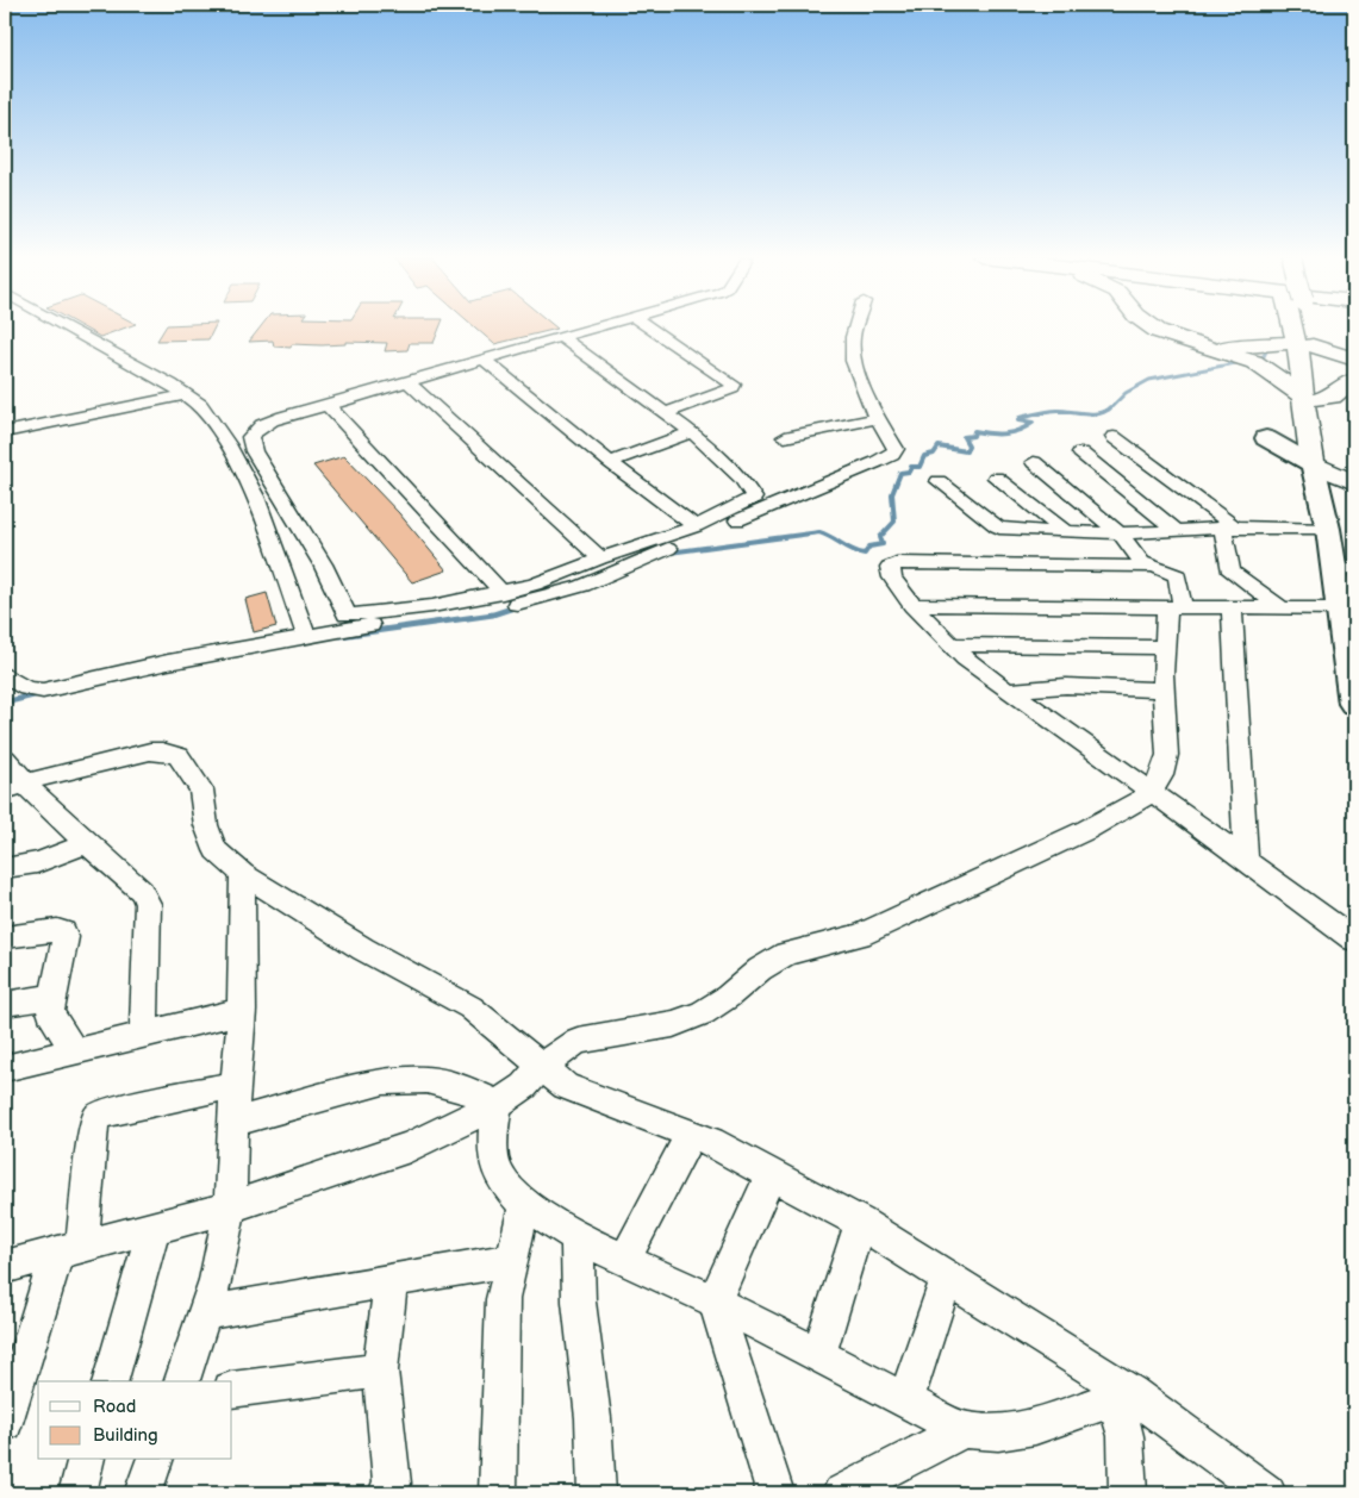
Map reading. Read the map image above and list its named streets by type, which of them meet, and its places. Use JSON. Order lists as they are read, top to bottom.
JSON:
{
  "legend": ["Road", "Building"]
}
